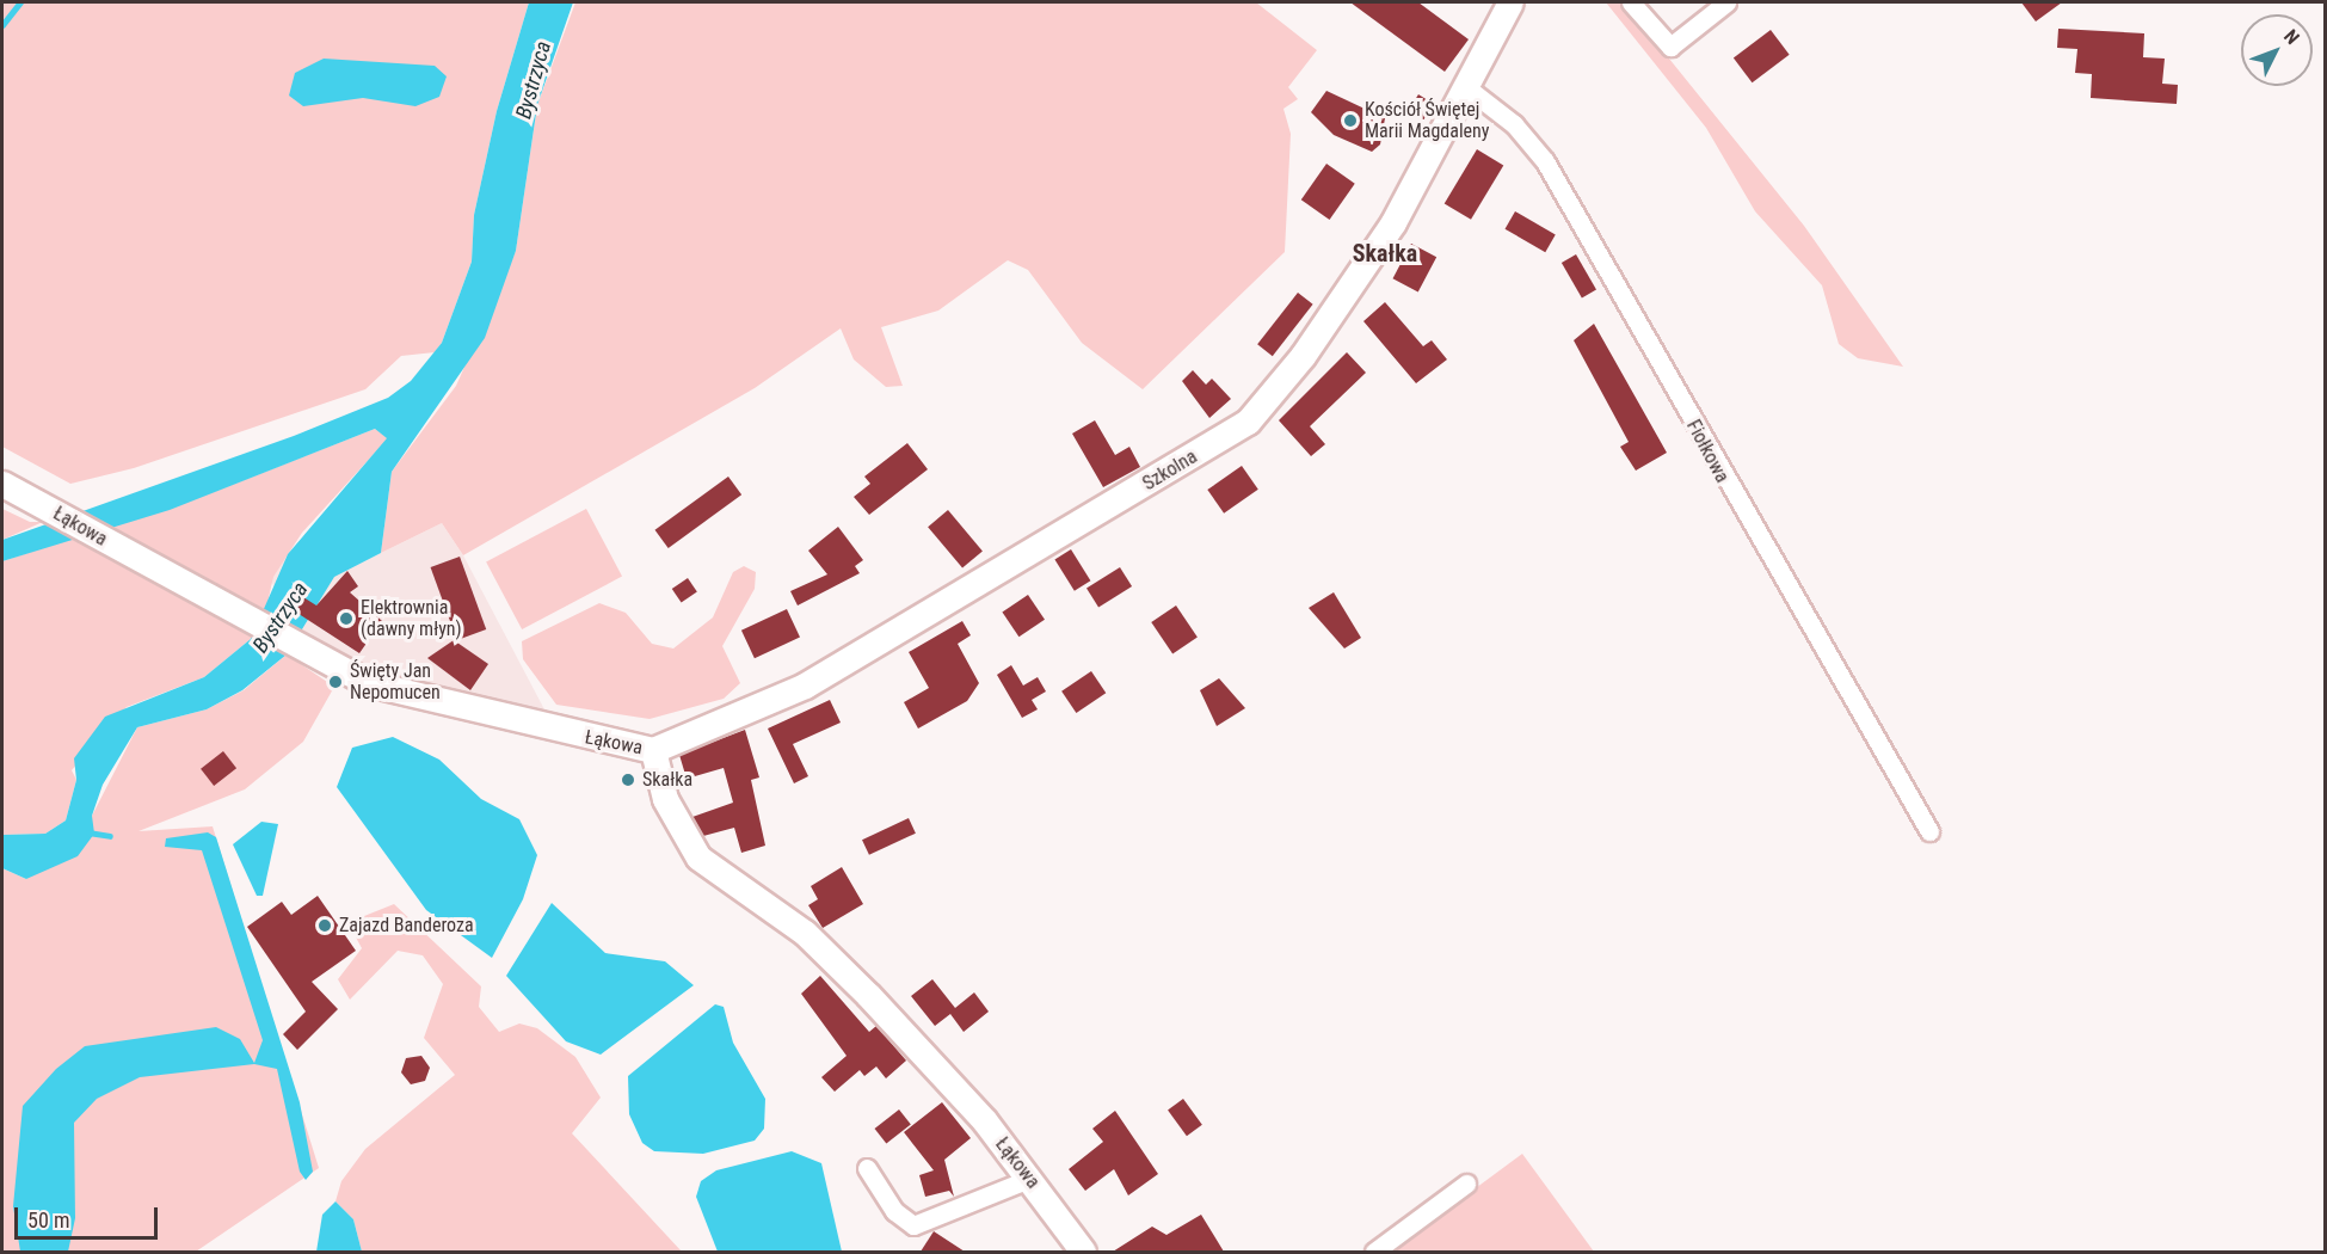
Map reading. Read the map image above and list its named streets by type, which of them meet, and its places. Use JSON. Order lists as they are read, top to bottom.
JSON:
{
  "streets": {
    "street": ["Fiołkowa", "Szkolna", "Łąkowa"]
  },
  "crossings": [
    ["Fiołkowa", "Szkolna"],
    ["Szkolna", "Łąkowa"]
  ],
  "districts": ["Skałka"],
  "water": ["Bystrzyca"],
  "places": [
    "Kościół Świętej Marii Magdaleny",
    "Elektrownia (dawny młyn)",
    "Święty Jan Nepomucen",
    "Skałka",
    "Zajazd Banderoza"
  ],
  "scale_bar": "50 m",
  "north": "top right"
}
